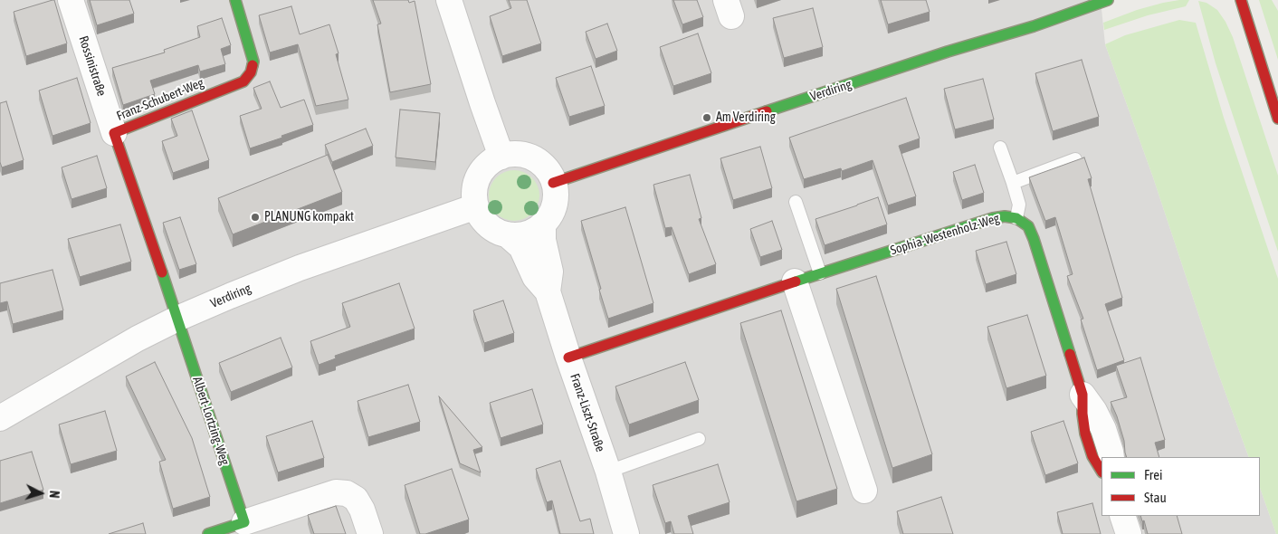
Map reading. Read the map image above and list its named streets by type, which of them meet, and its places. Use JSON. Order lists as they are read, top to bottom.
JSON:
{
  "streets": {
    "street": [
      "Rossinistraße",
      "Verdiring",
      "Franz-Schubert-Weg",
      "Sophia-Westenholz-Weg",
      "Franz-Liszt-Straße",
      "Albert-Lortzing-Weg"
    ]
  },
  "crossings": [
    ["Rossinistraße", "Franz-Schubert-Weg"],
    ["Verdiring", "Franz-Schubert-Weg"],
    ["Verdiring", "Franz-Liszt-Straße"],
    ["Verdiring", "Albert-Lortzing-Weg"],
    ["Franz-Schubert-Weg", "Albert-Lortzing-Weg"],
    ["Sophia-Westenholz-Weg", "Franz-Liszt-Straße"]
  ],
  "places": ["Am Verdiring", "PLANUNG kompakt"],
  "legend": ["Frei", "Stau"],
  "north": "right"
}
